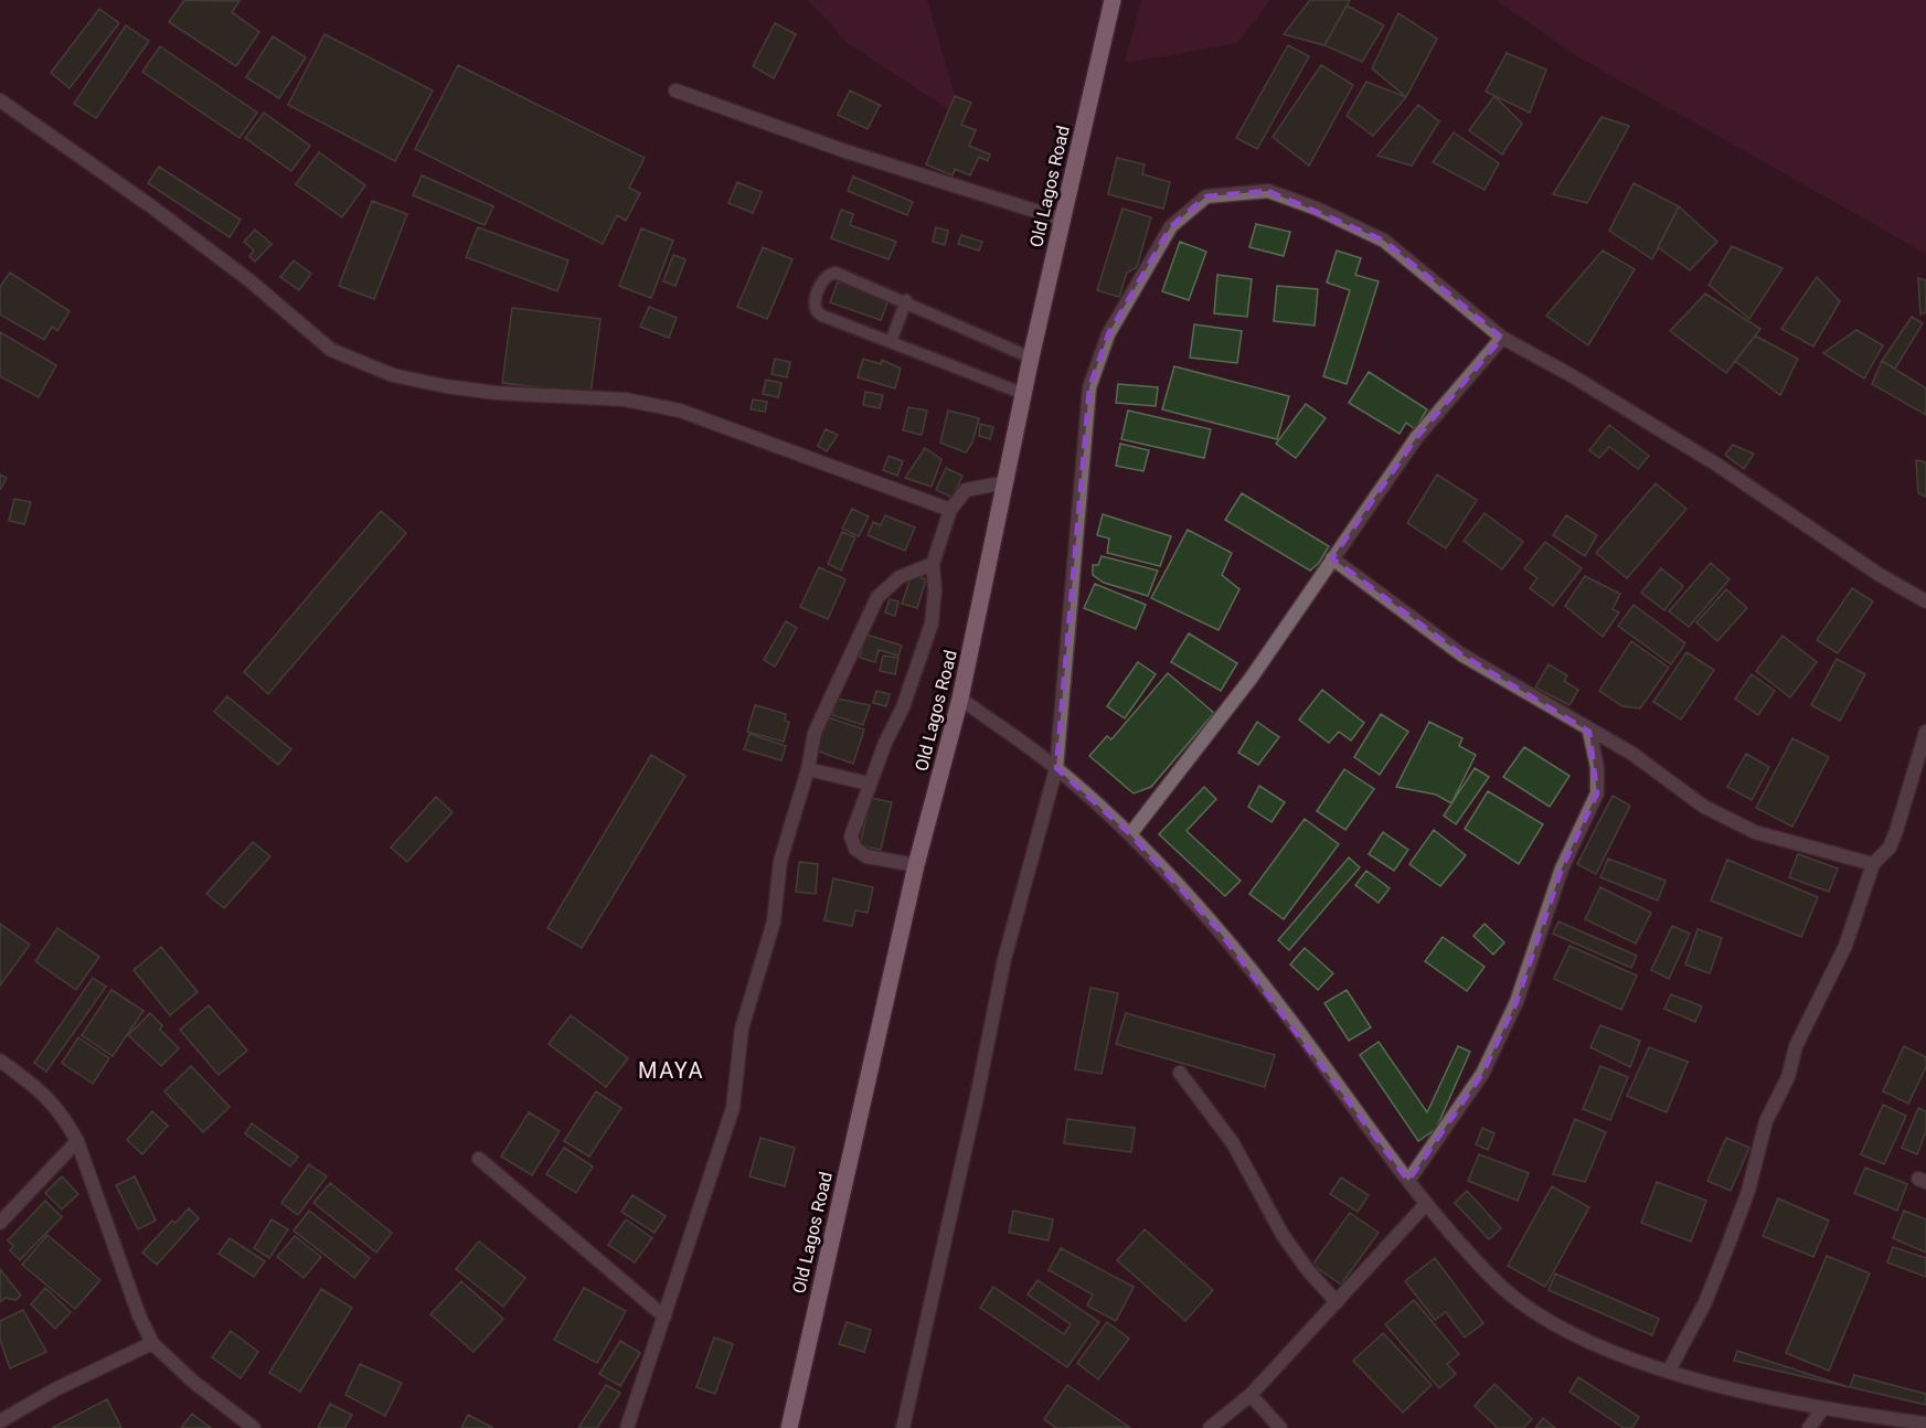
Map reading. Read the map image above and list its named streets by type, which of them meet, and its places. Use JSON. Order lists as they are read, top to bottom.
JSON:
{
  "streets": {
    "main road": ["Old Lagos Road"]
  },
  "districts": ["MAYA"]
}
